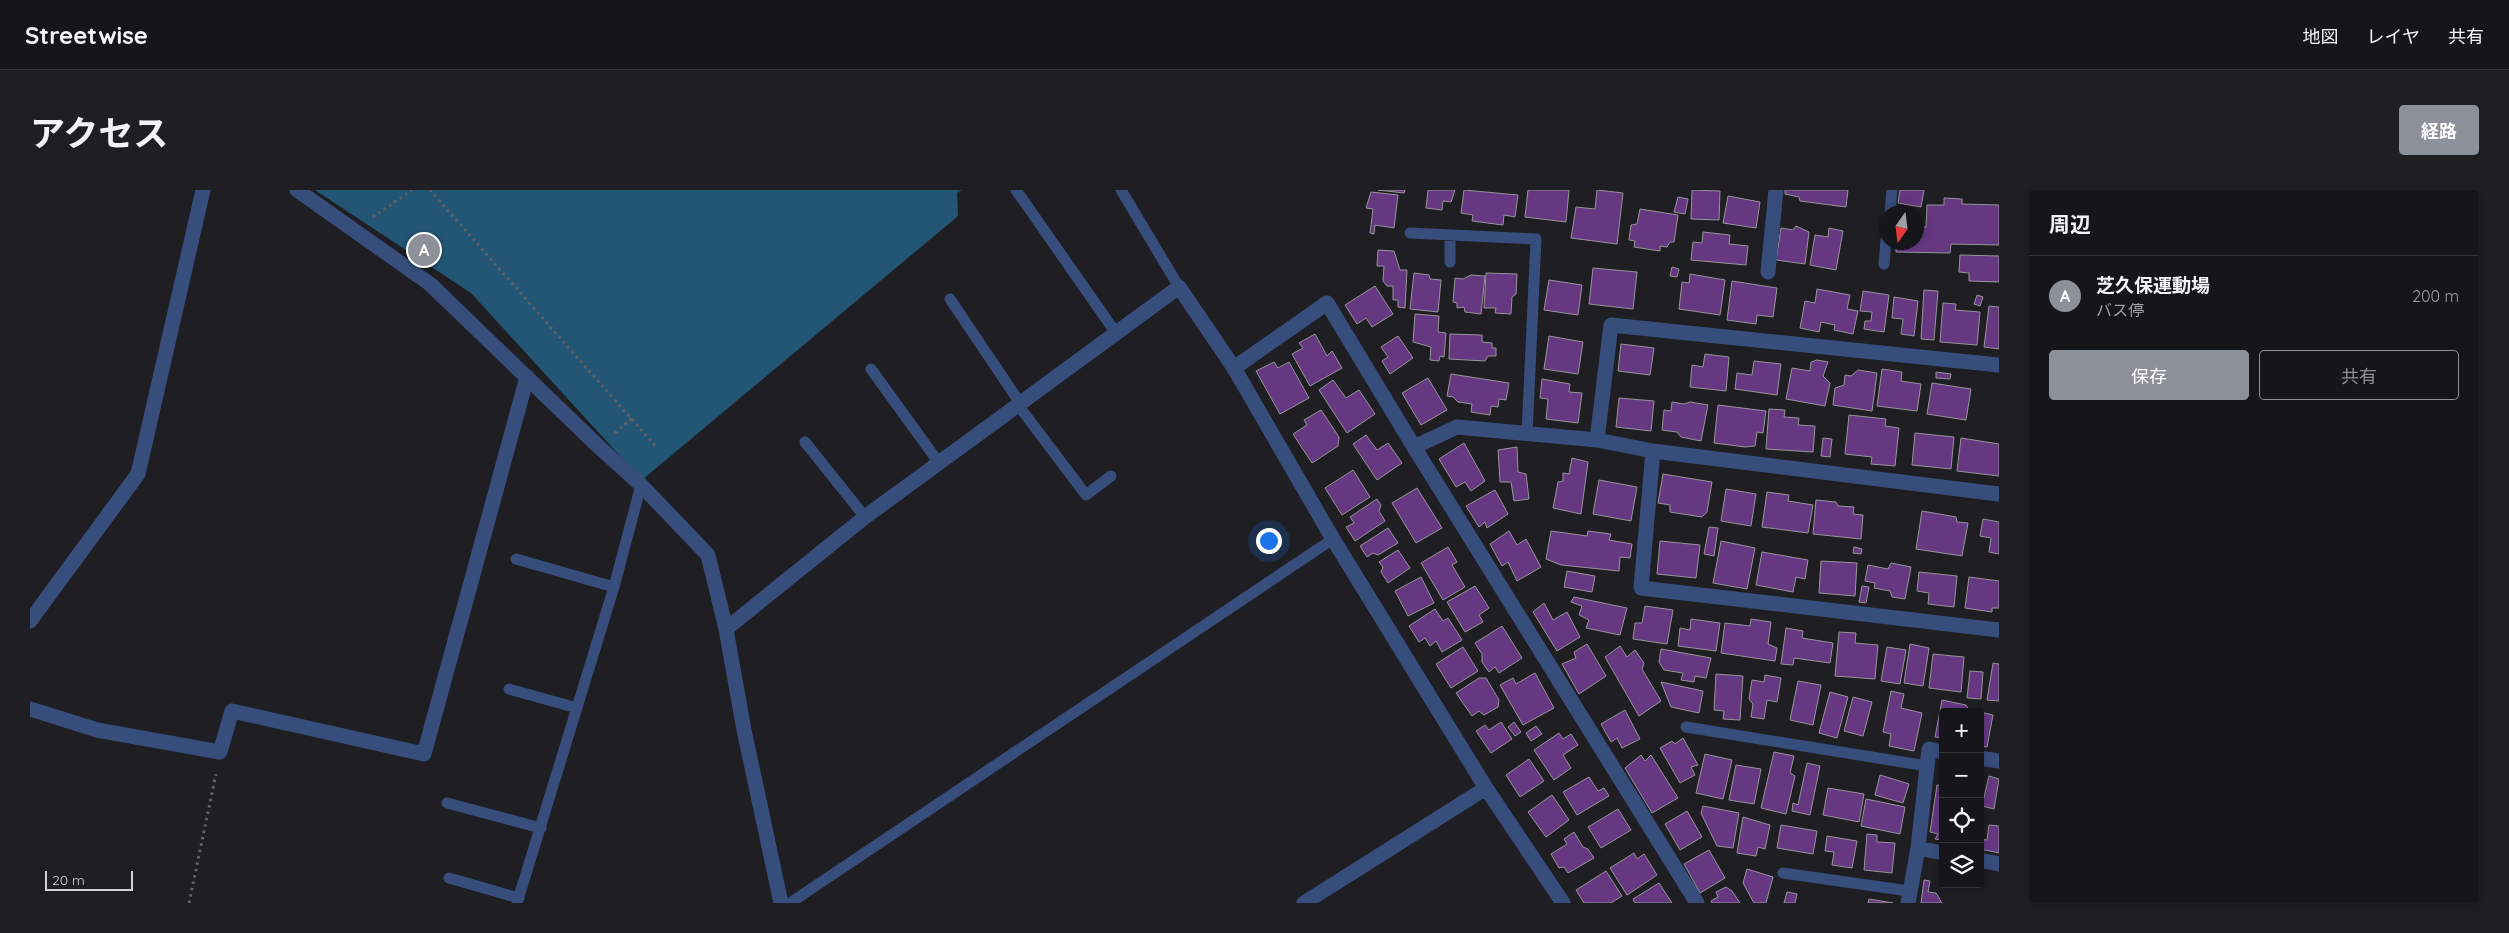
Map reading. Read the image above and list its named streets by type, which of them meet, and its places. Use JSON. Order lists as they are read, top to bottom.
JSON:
{
  "scale_bar": "20 m",
  "north": "bottom",
  "page": {
    "header": "Streetwise",
    "nav": ["地図", "レイヤ", "共有"],
    "title": "アクセス",
    "buttons": [
      "経路",
      ["保存", "共有"]
    ],
    "heading": "周辺",
    "pins": "A",
    "list": [
      {
        "mark": "A",
        "name": "芝久保運動場",
        "note": "バス停",
        "value": "200 m"
      }
    ],
    "map_buttons": ["+", "−"],
    "scale": "20 m"
  }
}
